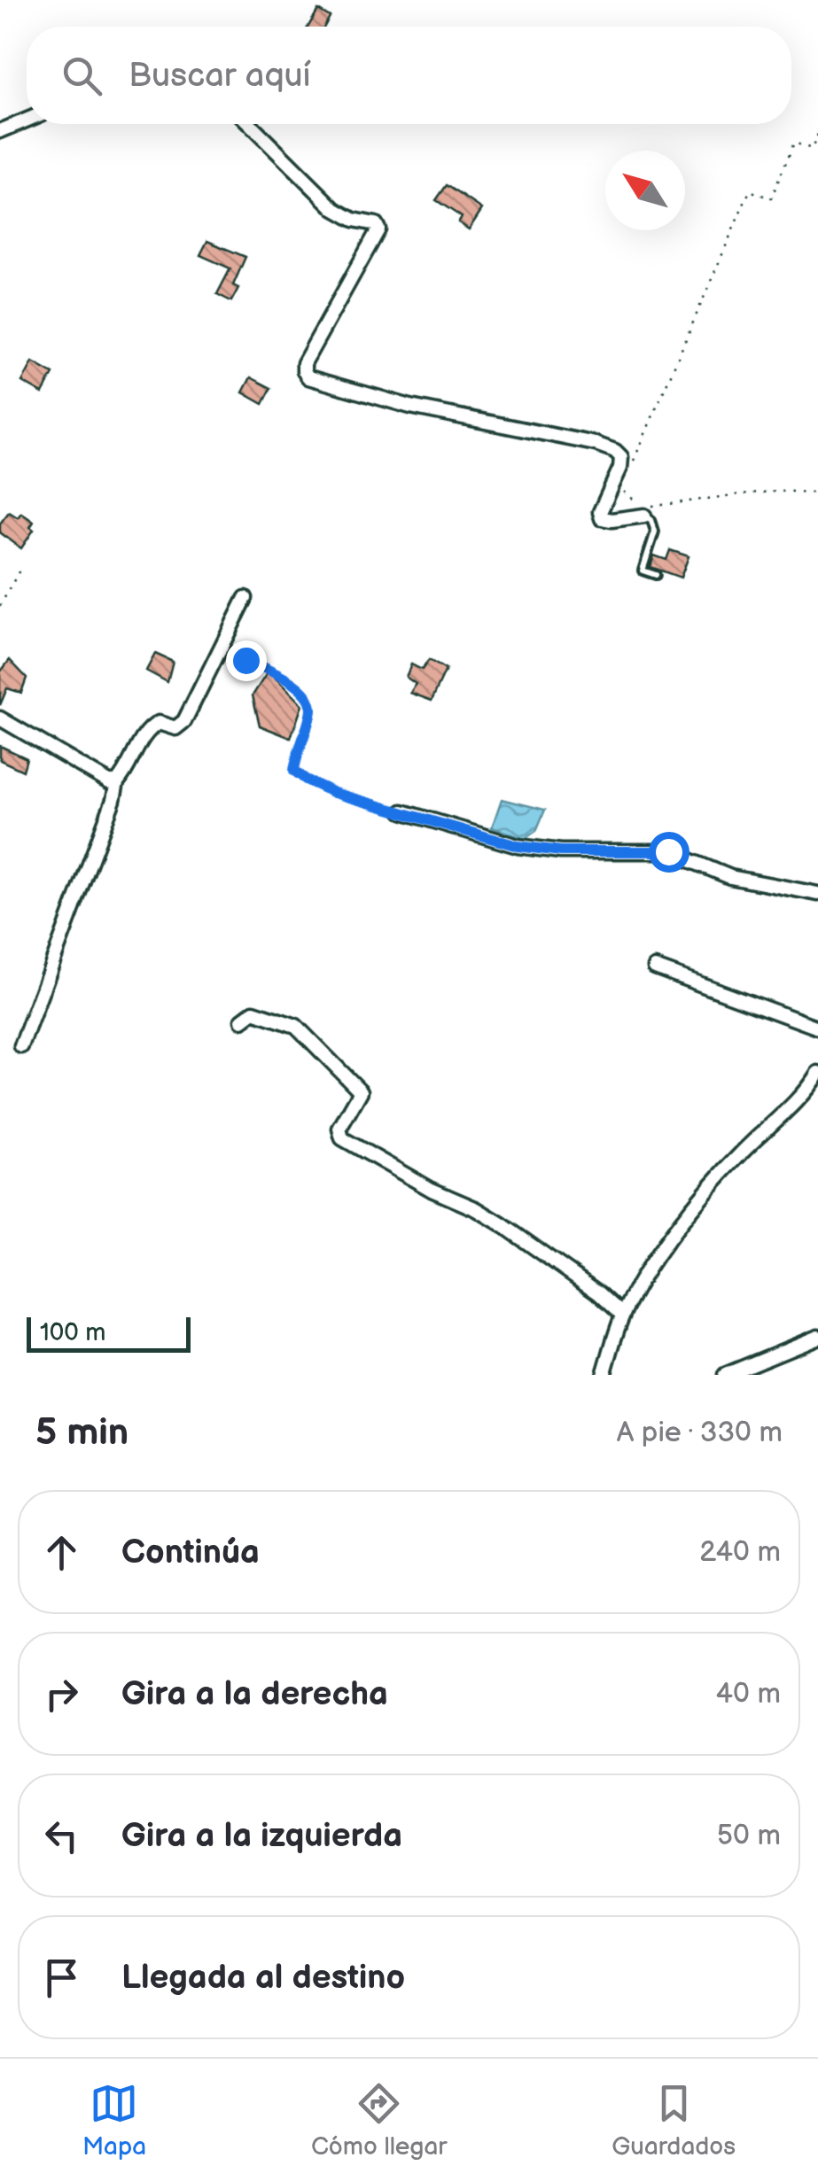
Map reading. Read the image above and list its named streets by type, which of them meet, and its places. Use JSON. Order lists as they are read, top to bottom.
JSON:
{
  "scale_bar": "100 m",
  "north": "top left",
  "page": {
    "search": "Buscar aquí",
    "scale": "100 m",
    "heading": ["5 min", "A pie · 330 m"],
    "list": [
      ["Continúa", "240 m"],
      ["Gira a la derecha", "40 m"],
      ["Gira a la izquierda", "50 m"],
      "Llegada al destino"
    ],
    "nav": ["Mapa", "Cómo llegar", "Guardados"]
  }
}
